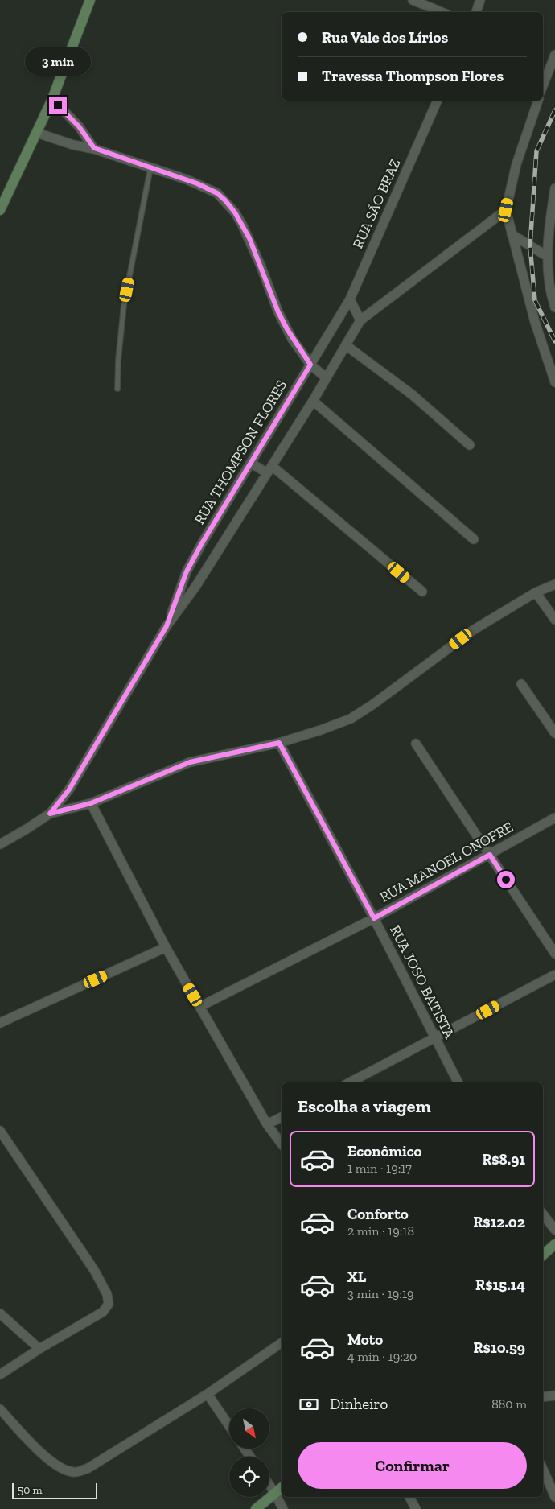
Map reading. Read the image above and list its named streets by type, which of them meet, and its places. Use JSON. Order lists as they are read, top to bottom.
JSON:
{
  "streets": {
    "street": [
      "RUA SÃO BRAZ",
      "RUA THOMPSON FLORES",
      "RUA MANOEL ONOFRE",
      "RUA JOSO BATISTA"
    ]
  },
  "crossings": [
    ["RUA SÃO BRAZ", "RUA THOMPSON FLORES"],
    ["RUA MANOEL ONOFRE", "RUA JOSO BATISTA"]
  ],
  "scale_bar": "50 m",
  "north": "bottom right",
  "page": {
    "banner": ["Rua Vale dos Lírios", "Travessa Thompson Flores"],
    "bubble": "3 min",
    "heading": "Escolha a viagem",
    "list": [
      {
        "name": "Econômico",
        "note": "1 min · 19:17",
        "value": "R$8.91"
      },
      {
        "name": "Conforto",
        "note": "2 min · 19:18",
        "value": "R$12.02"
      },
      {
        "name": "XL",
        "note": "3 min · 19:19",
        "value": "R$15.14"
      },
      {
        "name": "Moto",
        "note": "4 min · 19:20",
        "value": "R$10.59"
      }
    ],
    "pay": ["Dinheiro", "880 m"],
    "buttons": "Confirmar",
    "scale": "50 m"
  }
}
